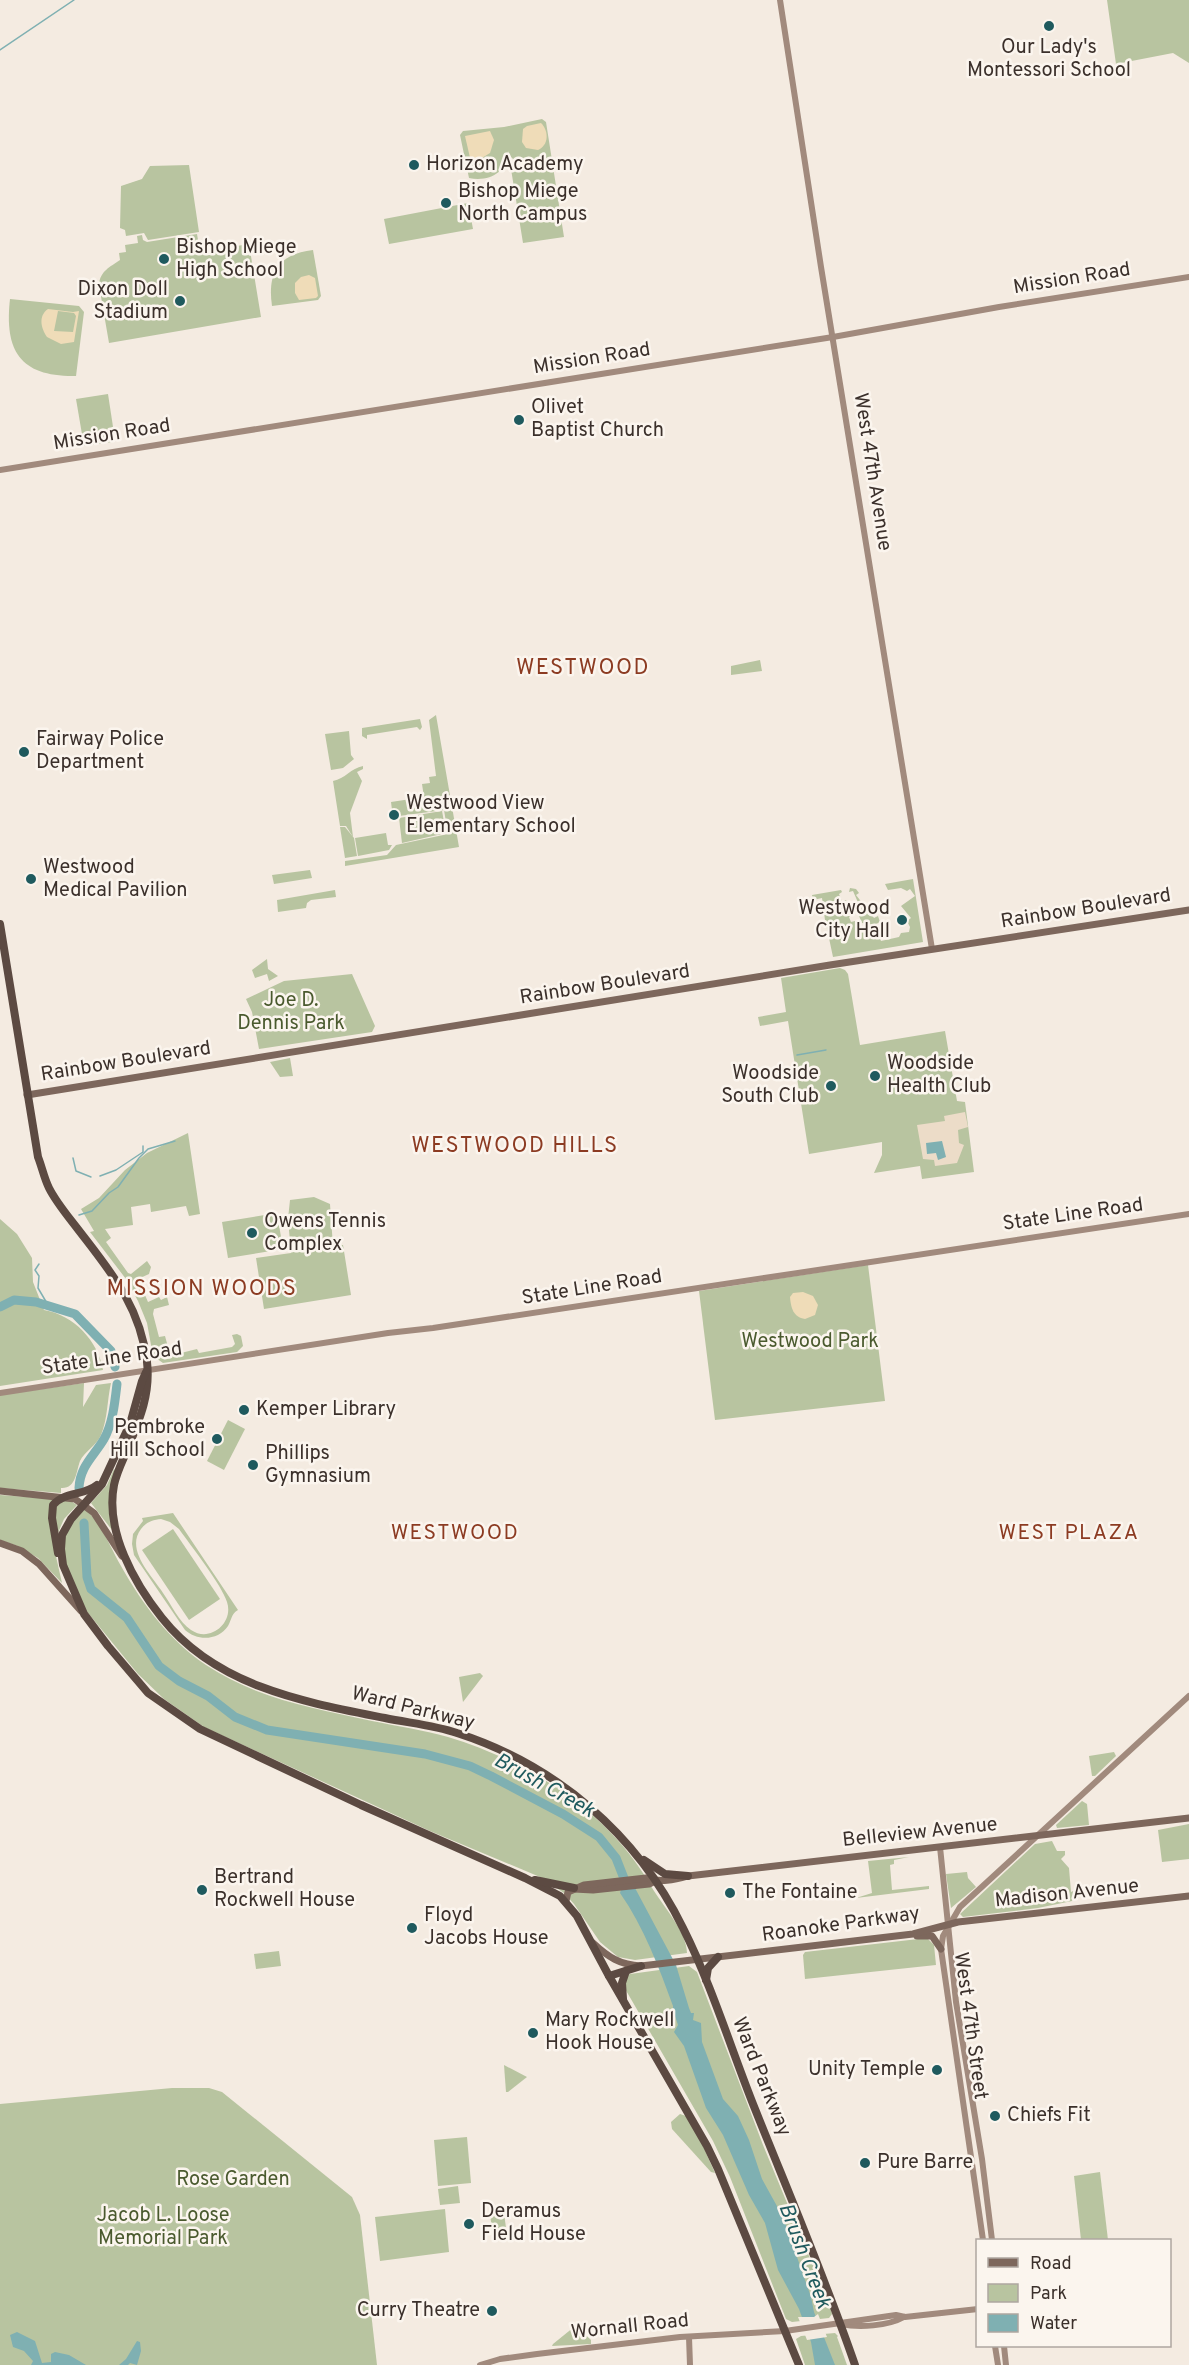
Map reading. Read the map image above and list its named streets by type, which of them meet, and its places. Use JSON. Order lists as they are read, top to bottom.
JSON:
{
  "streets": {
    "highway": ["Ward Parkway"],
    "main road": [
      "Rainbow Boulevard",
      "Belleview Avenue",
      "Madison Avenue",
      "Roanoke Parkway"
    ],
    "street": [
      "Mission Road",
      "West 47th Avenue",
      "State Line Road",
      "West 47th Street",
      "Wornall Road"
    ]
  },
  "crossings": [
    ["Mission Road", "West 47th Avenue"],
    ["West 47th Avenue", "Rainbow Boulevard"],
    ["Ward Parkway", "Belleview Avenue"],
    ["Ward Parkway", "Roanoke Parkway"],
    ["Ward Parkway", "Wornall Road"],
    ["Belleview Avenue", "Roanoke Parkway"],
    ["Belleview Avenue", "West 47th Street"],
    ["Madison Avenue", "Roanoke Parkway"],
    ["Madison Avenue", "West 47th Street"],
    ["Roanoke Parkway", "West 47th Street"]
  ],
  "districts": [
    "WESTWOOD",
    "WESTWOOD HILLS",
    "MISSION WOODS",
    "WESTWOOD",
    "WEST PLAZA"
  ],
  "water": ["Brush Creek"],
  "parks": [
    "Joe D. Dennis Park",
    "Westwood Park",
    "Rose Garden",
    "Jacob L. Loose Memorial Park"
  ],
  "places": [
    "Our Lady's Montessori School",
    "Horizon Academy",
    "Bishop Miege North Campus",
    "Bishop Miege High School",
    "Dixon Doll Stadium",
    "Olivet Baptist Church",
    "Fairway Police Department",
    "Westwood View Elementary School",
    "Westwood Medical Pavilion",
    "Westwood City Hall",
    "Woodside Health Club",
    "Woodside South Club",
    "Owens Tennis Complex",
    "Kemper Library",
    "Pembroke Hill School",
    "Phillips Gymnasium",
    "Bertrand Rockwell House",
    "The Fontaine",
    "Floyd Jacobs House",
    "Mary Rockwell Hook House",
    "Unity Temple",
    "Chiefs Fit",
    "Pure Barre",
    "Deramus Field House",
    "Curry Theatre"
  ],
  "legend": ["Road", "Park", "Water"]
}
